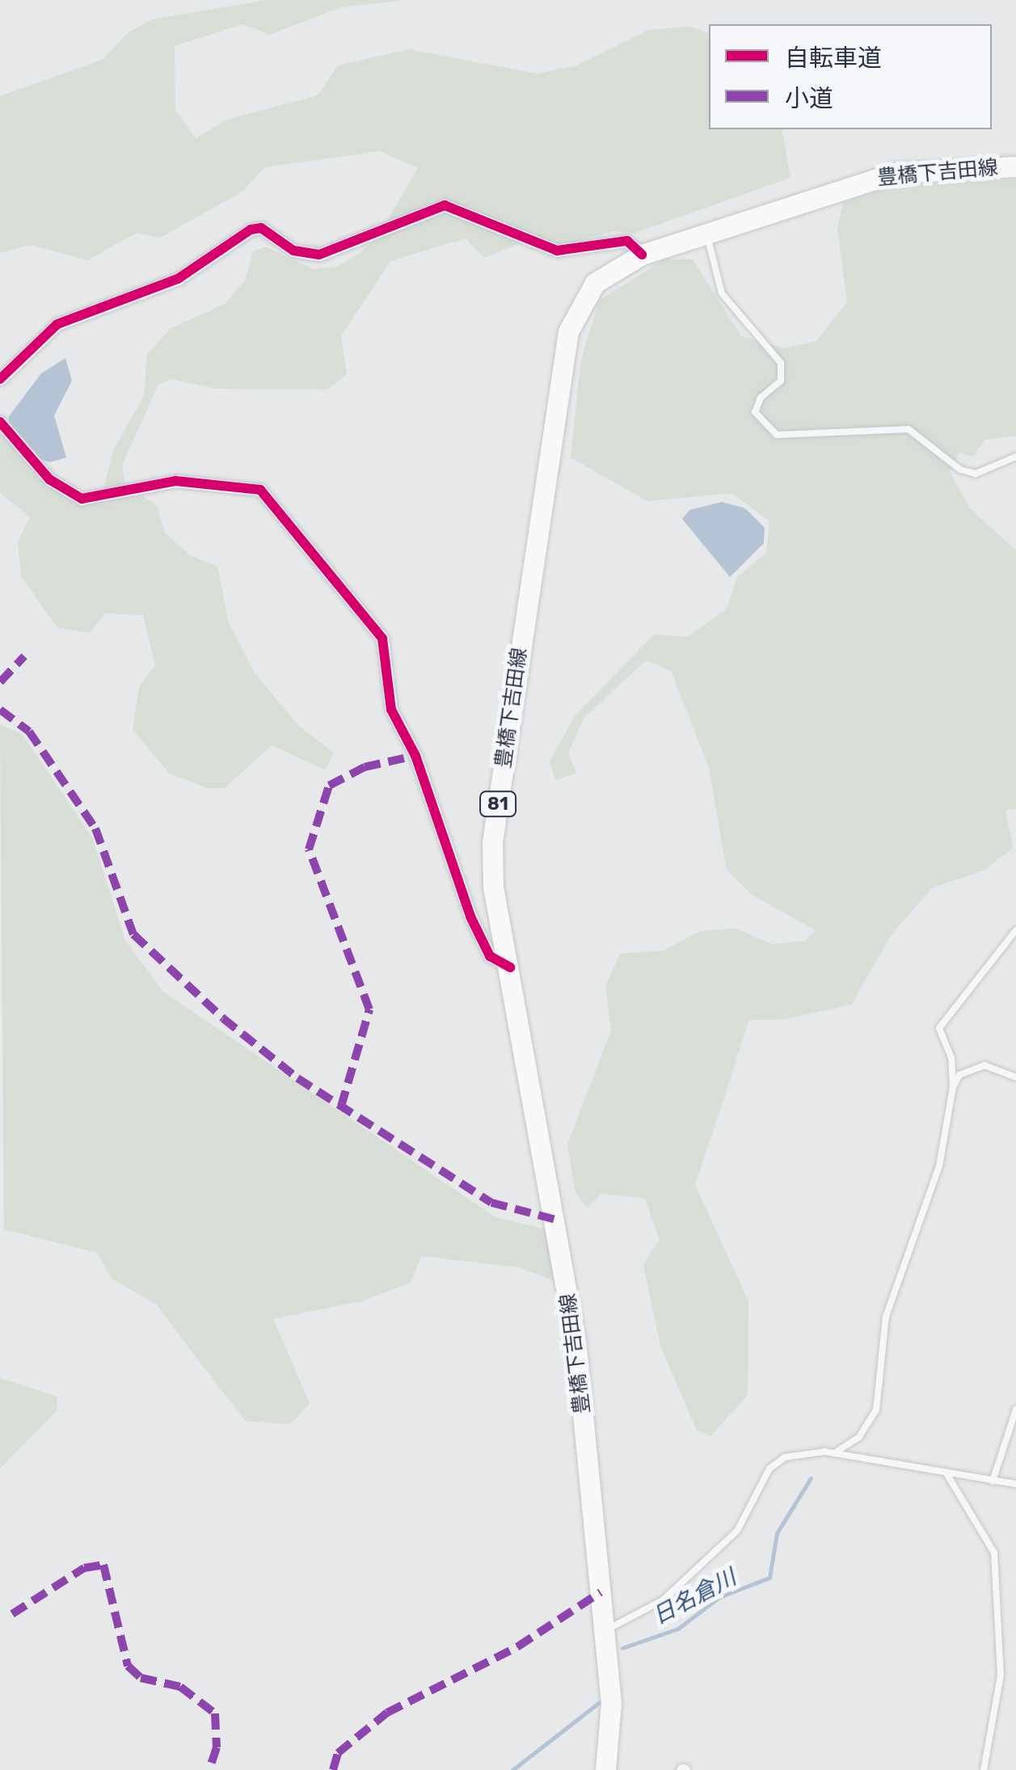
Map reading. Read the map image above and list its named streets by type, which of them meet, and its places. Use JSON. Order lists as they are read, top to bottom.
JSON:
{
  "streets": {
    "main road": ["豊橋下吉田線", "81"]
  },
  "water": ["日名倉川"],
  "legend": ["自転車道", "小道"]
}
